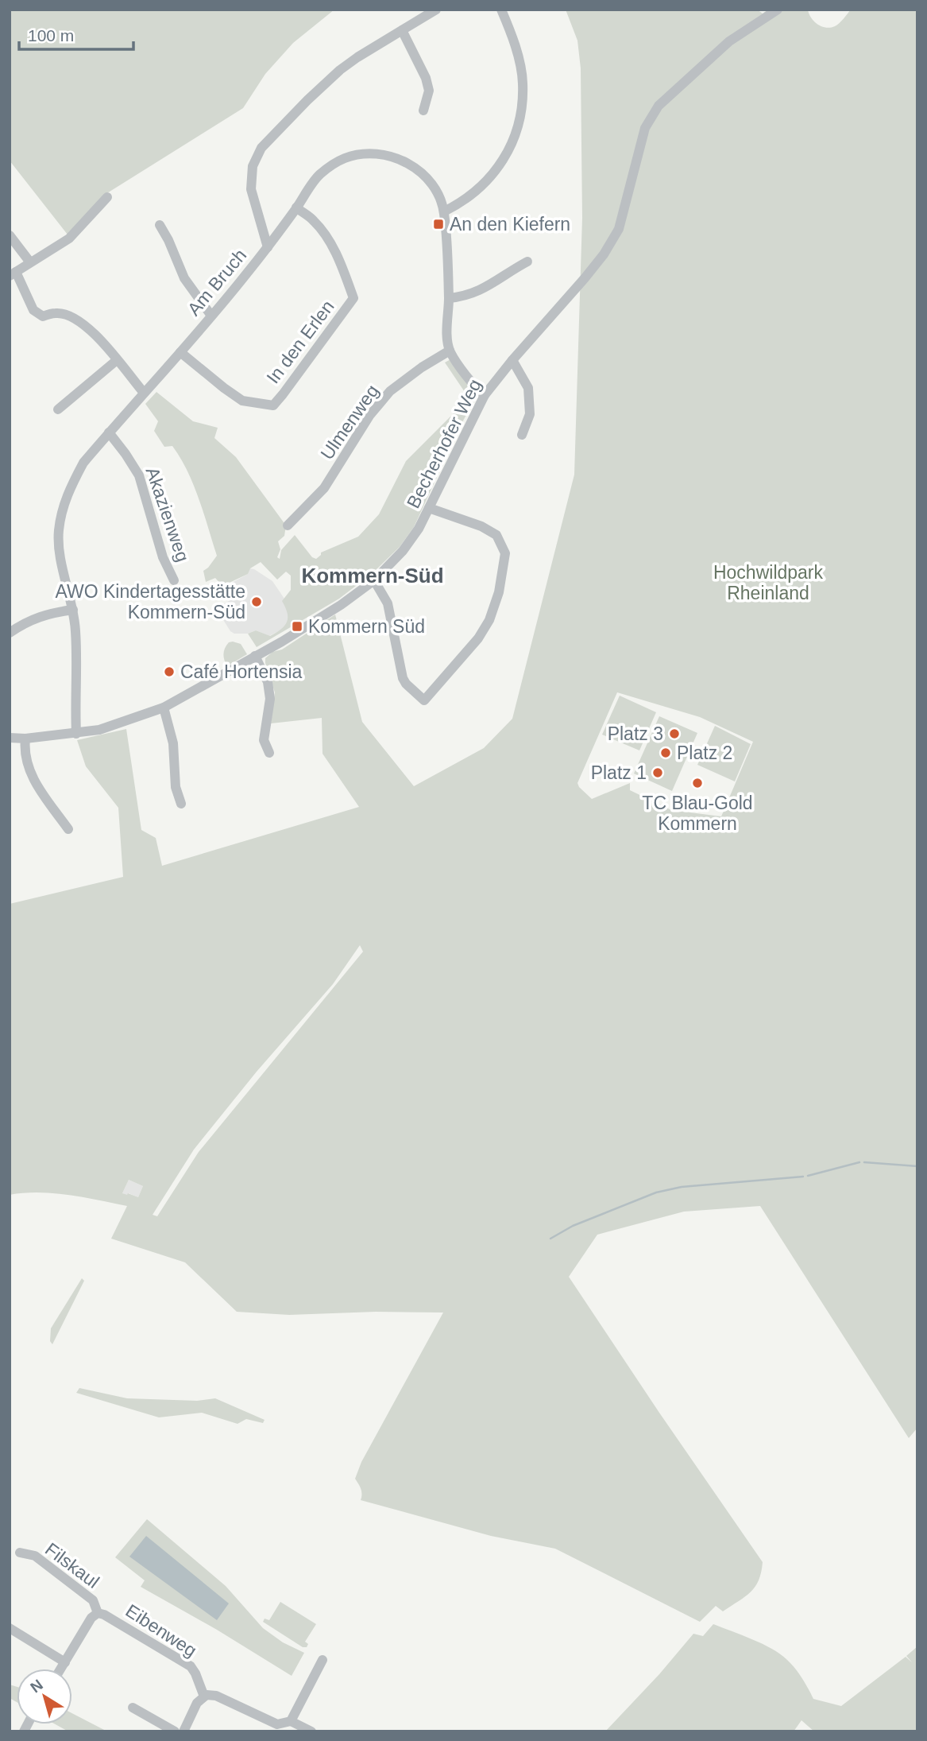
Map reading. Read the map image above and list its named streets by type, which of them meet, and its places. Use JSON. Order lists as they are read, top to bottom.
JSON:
{
  "streets": {
    "street": [
      "Am Bruch",
      "In den Erlen",
      "Ulmenweg",
      "Becherhofer Weg",
      "Akazienweg",
      "Filskaul",
      "Eibenweg"
    ]
  },
  "crossings": [
    ["Am Bruch", "In den Erlen"],
    ["Am Bruch", "Ulmenweg"],
    ["Am Bruch", "Becherhofer Weg"],
    ["Am Bruch", "Akazienweg"],
    ["Filskaul", "Eibenweg"]
  ],
  "districts": ["Kommern-Süd"],
  "parks": ["Hochwildpark Rheinland"],
  "places": {
    "transit": ["An den Kiefern", "Kommern Süd"],
    "other": [
      "AWO Kindertagesstätte Kommern-Süd",
      "Café Hortensia",
      "Platz 3",
      "Platz 2",
      "Platz 1",
      "TC Blau-Gold Kommern"
    ]
  },
  "scale_bar": "100 m",
  "north": "top left"
}
